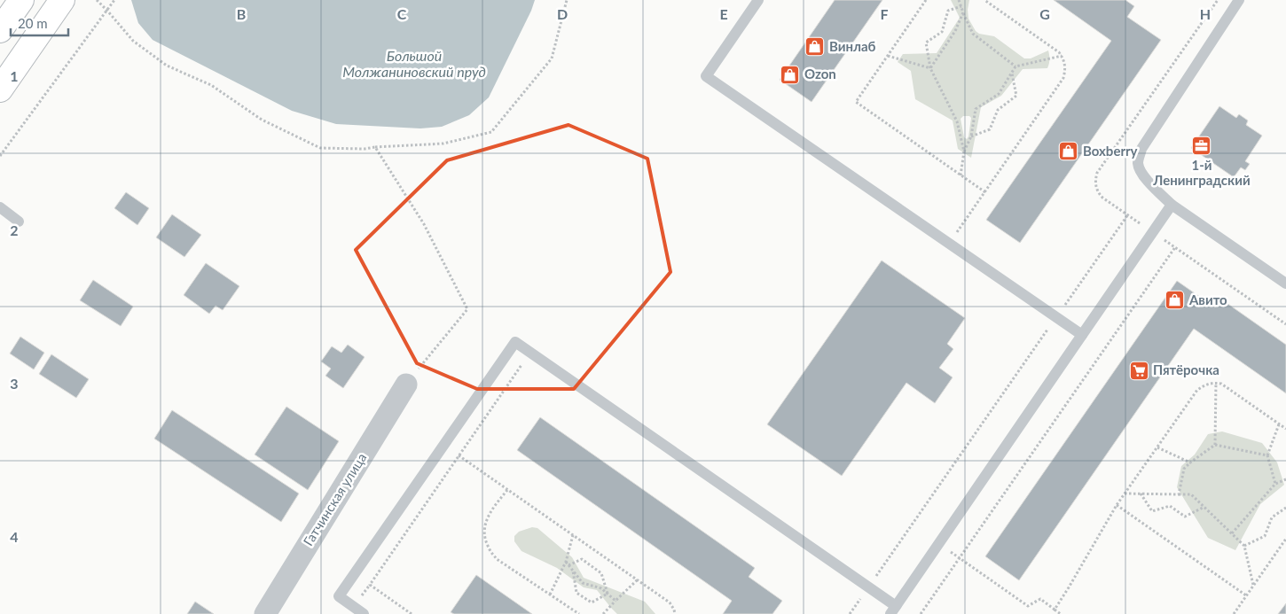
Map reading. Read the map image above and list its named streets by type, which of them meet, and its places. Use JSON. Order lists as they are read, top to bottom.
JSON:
{
  "streets": {
    "street": ["Гатчинская улица"]
  },
  "water": ["Большой Молжаниновский пруд"],
  "places": {
    "shop": [
      "Винлаб",
      "Ozon",
      "Boxberry",
      "Авито"
    ],
    "office": ["1-й Ленинградский"],
    "supermarket": ["Пятёрочка"]
  },
  "scale_bar": "20 m",
  "grid": {
    "columns": [
      "B",
      "C",
      "D",
      "E",
      "F",
      "G",
      "H"
    ],
    "rows": [
      "1",
      "2",
      "3",
      "4"
    ]
  }
}
